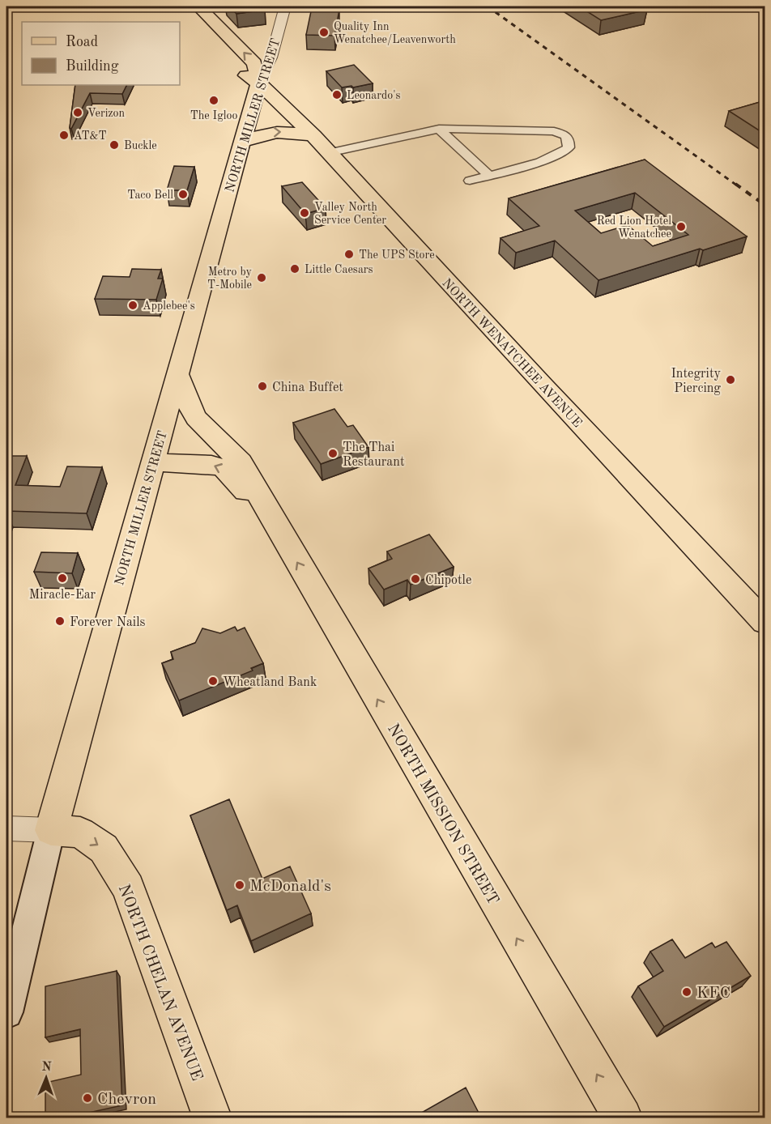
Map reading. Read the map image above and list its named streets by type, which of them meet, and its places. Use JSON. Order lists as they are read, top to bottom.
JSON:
{
  "streets": {
    "main road": [
      "NORTH MILLER STREET",
      "NORTH WENATCHEE AVENUE",
      "NORTH MISSION STREET",
      "NORTH CHELAN AVENUE"
    ]
  },
  "crossings": [
    ["NORTH MILLER STREET", "NORTH WENATCHEE AVENUE"],
    ["NORTH MILLER STREET", "NORTH MISSION STREET"],
    ["NORTH MILLER STREET", "NORTH CHELAN AVENUE"]
  ],
  "one_way": ["NORTH MISSION STREET", "NORTH CHELAN AVENUE"],
  "places": [
    "Quality Inn Wenatchee/Leavenworth",
    "Leonardo's",
    "The Igloo",
    "Verizon",
    "AT&T",
    "Buckle",
    "Taco Bell",
    "Valley North Service Center",
    "Red Lion Hotel Wenatchee",
    "The UPS Store",
    "Little Caesars",
    "Metro by T-Mobile",
    "Applebee's",
    "Integrity Piercing",
    "China Buffet",
    "The Thai Restaurant",
    "Miracle-Ear",
    "Chipotle",
    "Forever Nails",
    "Wheatland Bank",
    "McDonald's",
    "KFC",
    "Chevron"
  ],
  "legend": ["Road", "Building"],
  "north": "top"
}
